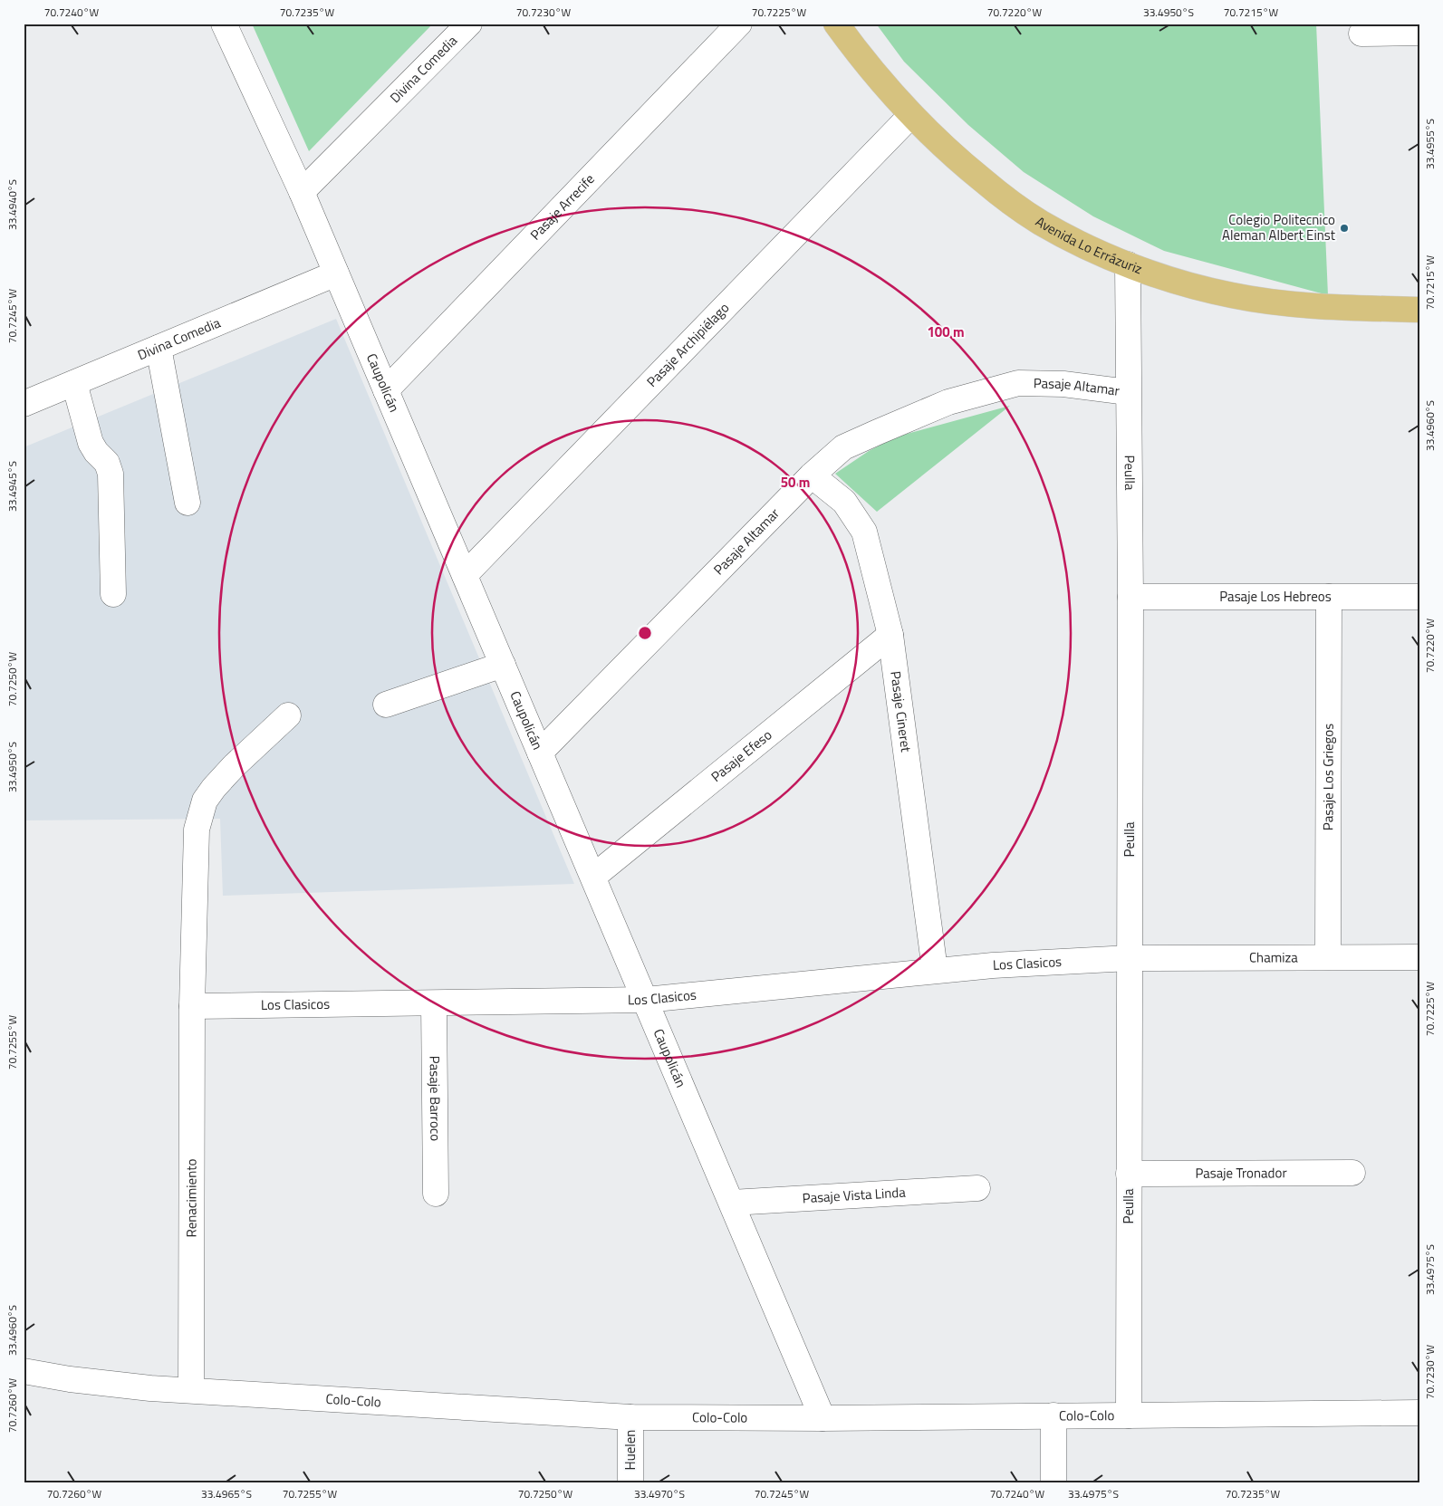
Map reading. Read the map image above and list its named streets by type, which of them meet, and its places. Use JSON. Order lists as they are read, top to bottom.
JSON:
{
  "streets": {
    "main road": ["Avenida Lo Errázuriz"],
    "street": [
      "Divina Comedia",
      "Pasaje Arrecife",
      "Pasaje Archipiélago",
      "Caupolicán",
      "Pasaje Altamar",
      "Peulla",
      "Pasaje Los Hebreos",
      "Pasaje Cineret",
      "Pasaje Efeso",
      "Pasaje Los Griegos",
      "Chamiza",
      "Los Clasicos",
      "Pasaje Barroco",
      "Pasaje Tronador",
      "Pasaje Vista Linda",
      "Renacimiento",
      "Colo-Colo",
      "Huelen"
    ]
  },
  "crossings": [
    ["Divina Comedia", "Caupolicán"],
    ["Pasaje Arrecife", "Caupolicán"],
    ["Avenida Lo Errázuriz", "Pasaje Archipiélago"],
    ["Avenida Lo Errázuriz", "Peulla"],
    ["Pasaje Archipiélago", "Caupolicán"],
    ["Caupolicán", "Pasaje Altamar"],
    ["Caupolicán", "Pasaje Efeso"],
    ["Caupolicán", "Los Clasicos"],
    ["Caupolicán", "Pasaje Vista Linda"],
    ["Caupolicán", "Colo-Colo"],
    ["Pasaje Altamar", "Peulla"],
    ["Pasaje Altamar", "Pasaje Cineret"],
    ["Peulla", "Pasaje Los Hebreos"],
    ["Peulla", "Chamiza"],
    ["Peulla", "Los Clasicos"],
    ["Peulla", "Pasaje Tronador"],
    ["Peulla", "Colo-Colo"],
    ["Pasaje Los Hebreos", "Pasaje Los Griegos"],
    ["Pasaje Cineret", "Pasaje Efeso"],
    ["Pasaje Cineret", "Los Clasicos"],
    ["Pasaje Los Griegos", "Chamiza"],
    ["Chamiza", "Los Clasicos"],
    ["Los Clasicos", "Pasaje Barroco"],
    ["Los Clasicos", "Renacimiento"],
    ["Renacimiento", "Colo-Colo"],
    ["Colo-Colo", "Huelen"]
  ],
  "places": ["Colegio Politecnico Aleman Albert Einst"],
  "coordinates": [
    "70.7240°W",
    "70.7235°W",
    "70.7230°W",
    "70.7225°W",
    "70.7220°W",
    "33.4950°S",
    "70.7215°W",
    "33.4955°S",
    "33.4940°S",
    "70.7245°W",
    "33.4960°S",
    "33.4945°S",
    "70.7250°W",
    "70.7255°W",
    "33.4975°S",
    "70.7260°W",
    "33.4965°S",
    "33.4970°S"
  ],
  "rings": ["100 m", "50 m"]
}
